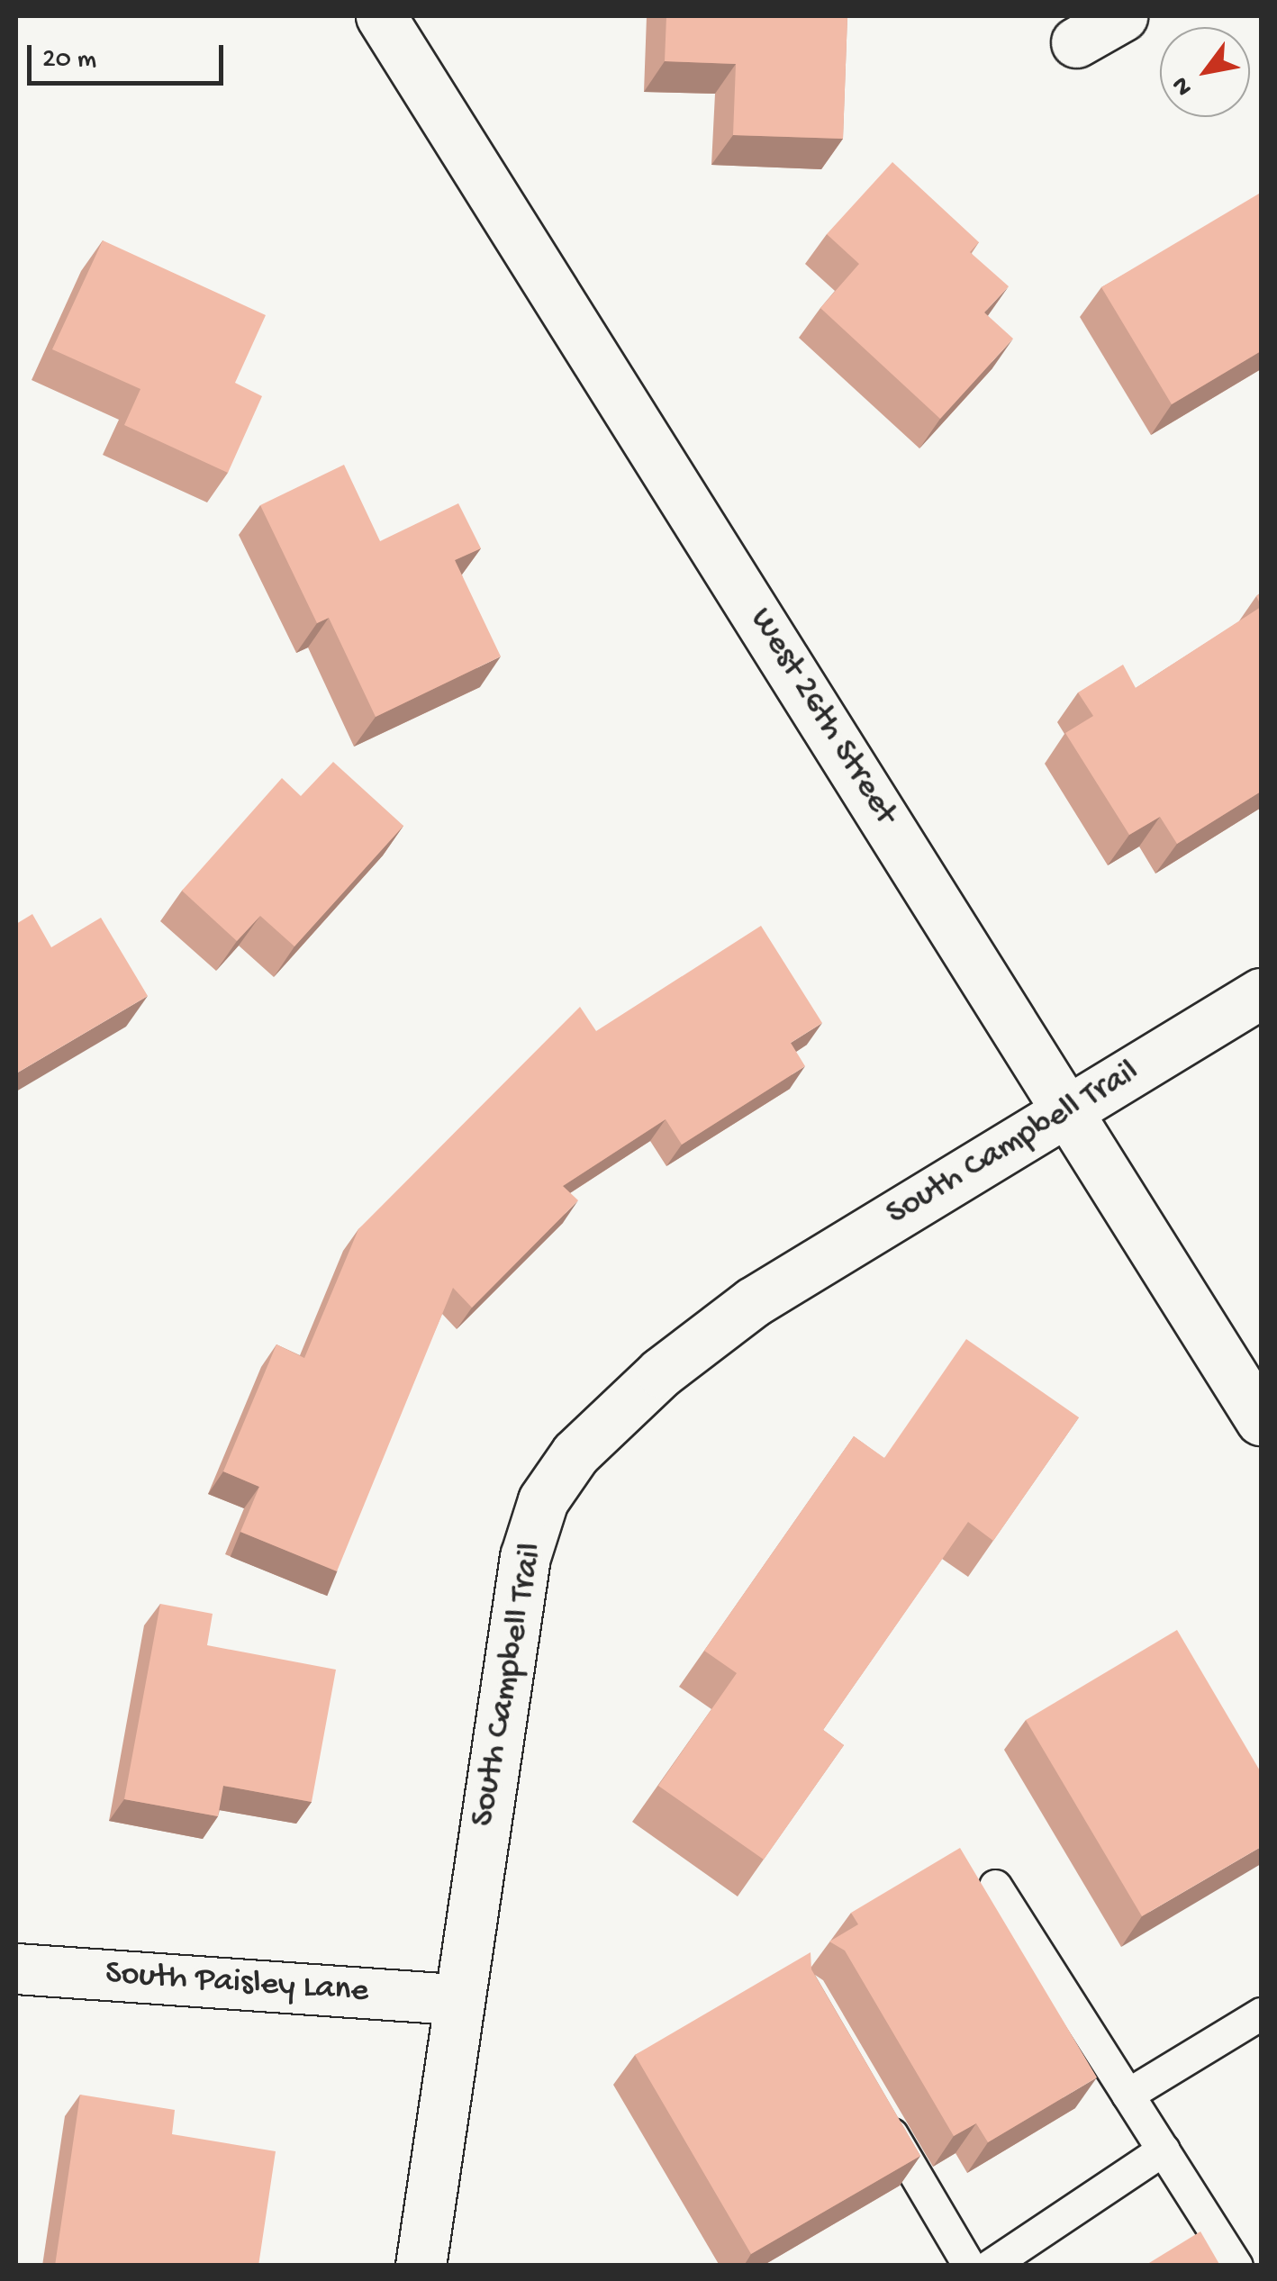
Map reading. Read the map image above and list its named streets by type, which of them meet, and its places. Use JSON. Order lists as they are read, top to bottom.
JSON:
{
  "streets": {
    "street": ["West 26th Street", "South Campbell Trail", "South Paisley Lane"]
  },
  "crossings": [
    ["West 26th Street", "South Campbell Trail"],
    ["South Campbell Trail", "South Paisley Lane"]
  ],
  "scale_bar": "20 m",
  "north": "bottom left"
}
